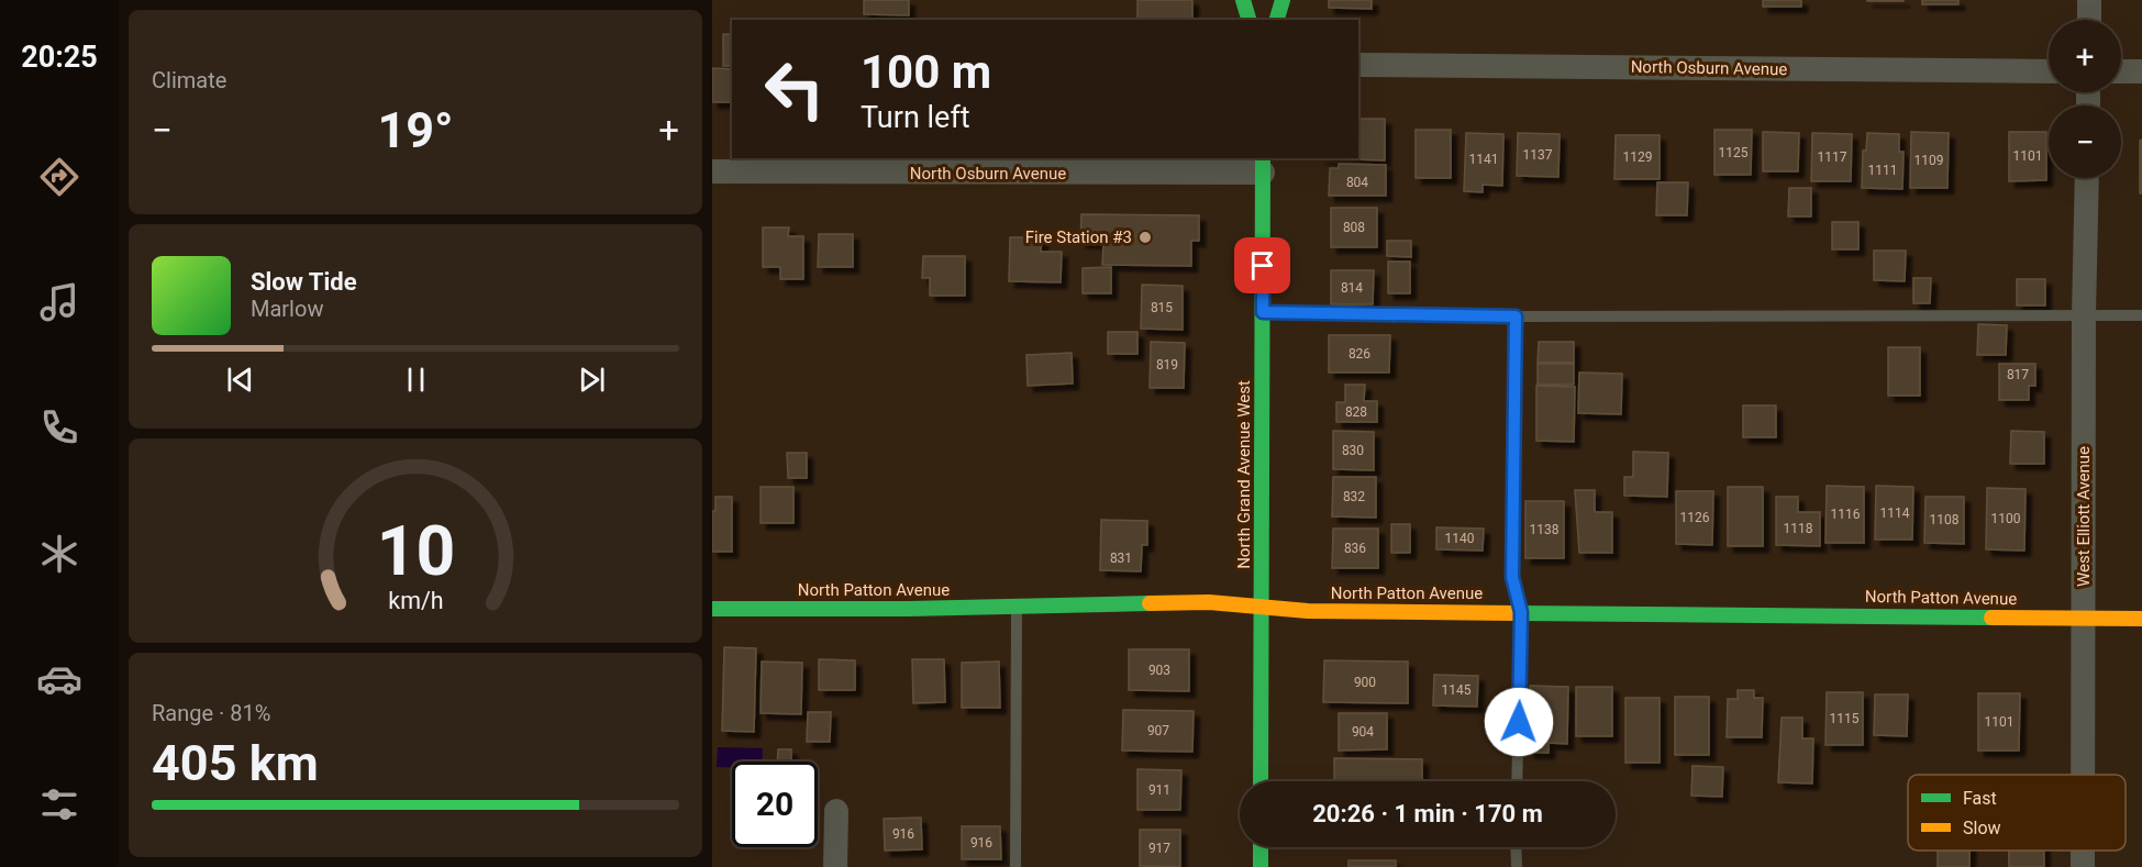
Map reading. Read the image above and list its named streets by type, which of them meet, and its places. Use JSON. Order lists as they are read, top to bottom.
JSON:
{
  "streets": {
    "street": [
      "North Osburn Avenue",
      "North Grand Avenue West",
      "West Elliott Avenue",
      "North Patton Avenue"
    ]
  },
  "crossings": [
    ["North Osburn Avenue", "North Grand Avenue West"],
    ["North Grand Avenue West", "North Patton Avenue"],
    ["West Elliott Avenue", "North Patton Avenue"]
  ],
  "places": ["Fire Station #3"],
  "house_numbers": [
    "1125",
    "1137",
    "1101",
    "1129",
    "1117",
    "1141",
    "1109",
    "1111",
    "804",
    "808",
    "814",
    "815",
    "826",
    "819",
    "817",
    "828",
    "830",
    "832",
    "1114",
    "1116",
    "1126",
    "1100",
    "1108",
    "1118",
    "1138",
    "1140",
    "836",
    "831",
    "903",
    "900",
    "1145",
    "1115",
    "1101",
    "907",
    "904",
    "911",
    "916",
    "916",
    "917"
  ],
  "legend": ["Fast", "Slow"],
  "page": {
    "tabs": "20:25",
    "tile": [
      "Climate",
      ["Range · 81%", "405 km"]
    ],
    "map_buttons": ["+", "−"],
    "turn": ["100 m", "Turn left"],
    "heat": ["−", "19°", "+"],
    "song": ["Slow Tide", "Marlow"],
    "limit": "20",
    "trip": "20:26 · 1 min · 170 m",
    "gauge": ["10", "km/h"]
  }
}
